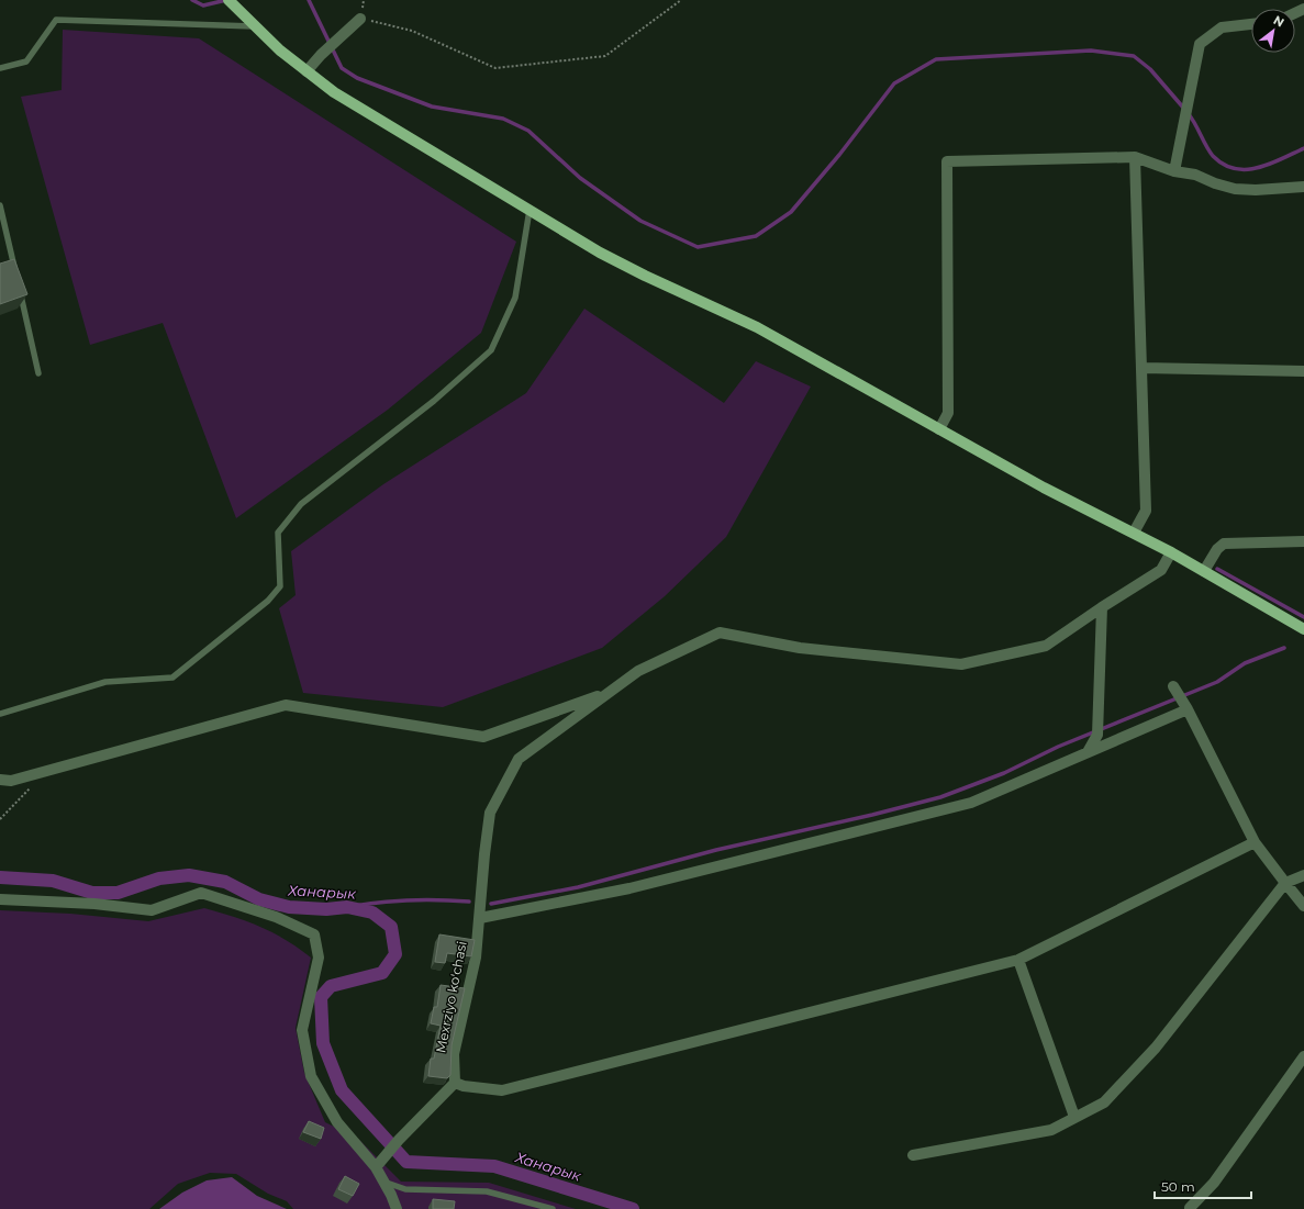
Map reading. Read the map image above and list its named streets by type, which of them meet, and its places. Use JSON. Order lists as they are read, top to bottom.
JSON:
{
  "streets": {
    "street": ["Mexrziyo ko'chasi"]
  },
  "water": ["Ханарык"],
  "scale_bar": "50 m",
  "north": "top right"
}
